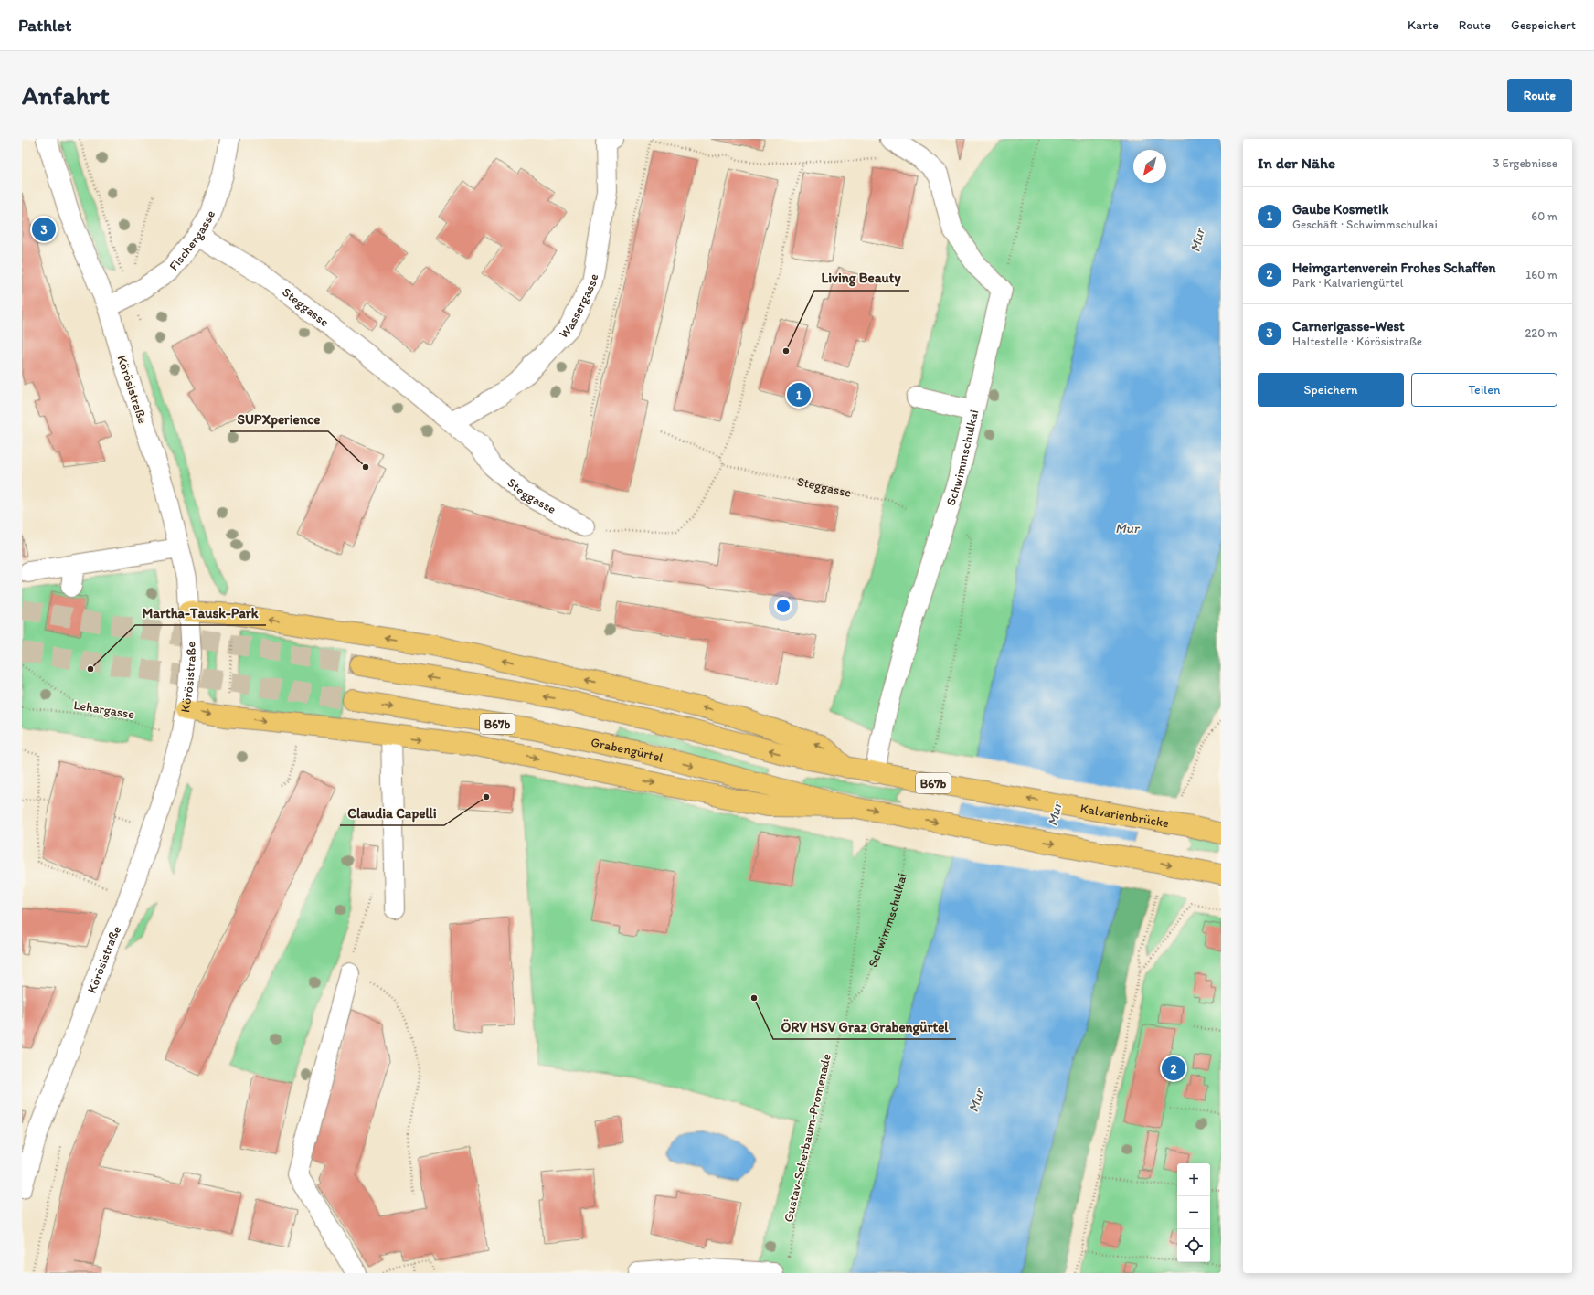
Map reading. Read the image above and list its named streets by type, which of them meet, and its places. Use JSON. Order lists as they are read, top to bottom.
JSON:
{
  "streets": {
    "main road": ["B67b", "Grabengürtel", "Kalvarienbrücke"],
    "street": [
      "Fischergasse",
      "Wassergasse",
      "Steggasse",
      "Körösistraße",
      "Schwimmschulkai"
    ],
    "path": ["Lehargasse", "Gustav-Scherbaum-Promenade"]
  },
  "crossings": [
    ["Fischergasse", "Steggasse"],
    ["Fischergasse", "Körösistraße"],
    ["Wassergasse", "Steggasse"],
    ["Körösistraße", "Lehargasse"],
    ["Schwimmschulkai", "B67b"],
    ["Schwimmschulkai", "Kalvarienbrücke"],
    ["Schwimmschulkai", "Gustav-Scherbaum-Promenade"],
    ["B67b", "Kalvarienbrücke"]
  ],
  "one_way": ["Kalvarienbrücke"],
  "water": ["Mur"],
  "places": [
    "Living Beauty",
    "SUPXperience",
    "Martha-Tausk-Park",
    "Claudia Capelli",
    "ÖRV HSV Graz Grabengürtel"
  ],
  "north": "bottom left",
  "page": {
    "header": "Pathlet",
    "nav": ["Karte", "Route", "Gespeichert"],
    "buttons": [
      "Route",
      ["Speichern", "Teilen"]
    ],
    "title": "Anfahrt",
    "heading": ["In der Nähe", "3 Ergebnisse"],
    "list": [
      {
        "mark": "1",
        "name": "Gaube Kosmetik",
        "note": "Geschäft · Schwimmschulkai",
        "value": "60 m"
      },
      {
        "mark": "2",
        "name": "Heimgartenverein Frohes Schaffen",
        "note": "Park · Kalvariengürtel",
        "value": "160 m"
      },
      {
        "mark": "3",
        "name": "Carnerigasse-West",
        "note": "Haltestelle · Körösistraße",
        "value": "220 m"
      }
    ],
    "pins": ["3", "1", "2"],
    "map_buttons": ["+", "−"]
  }
}
